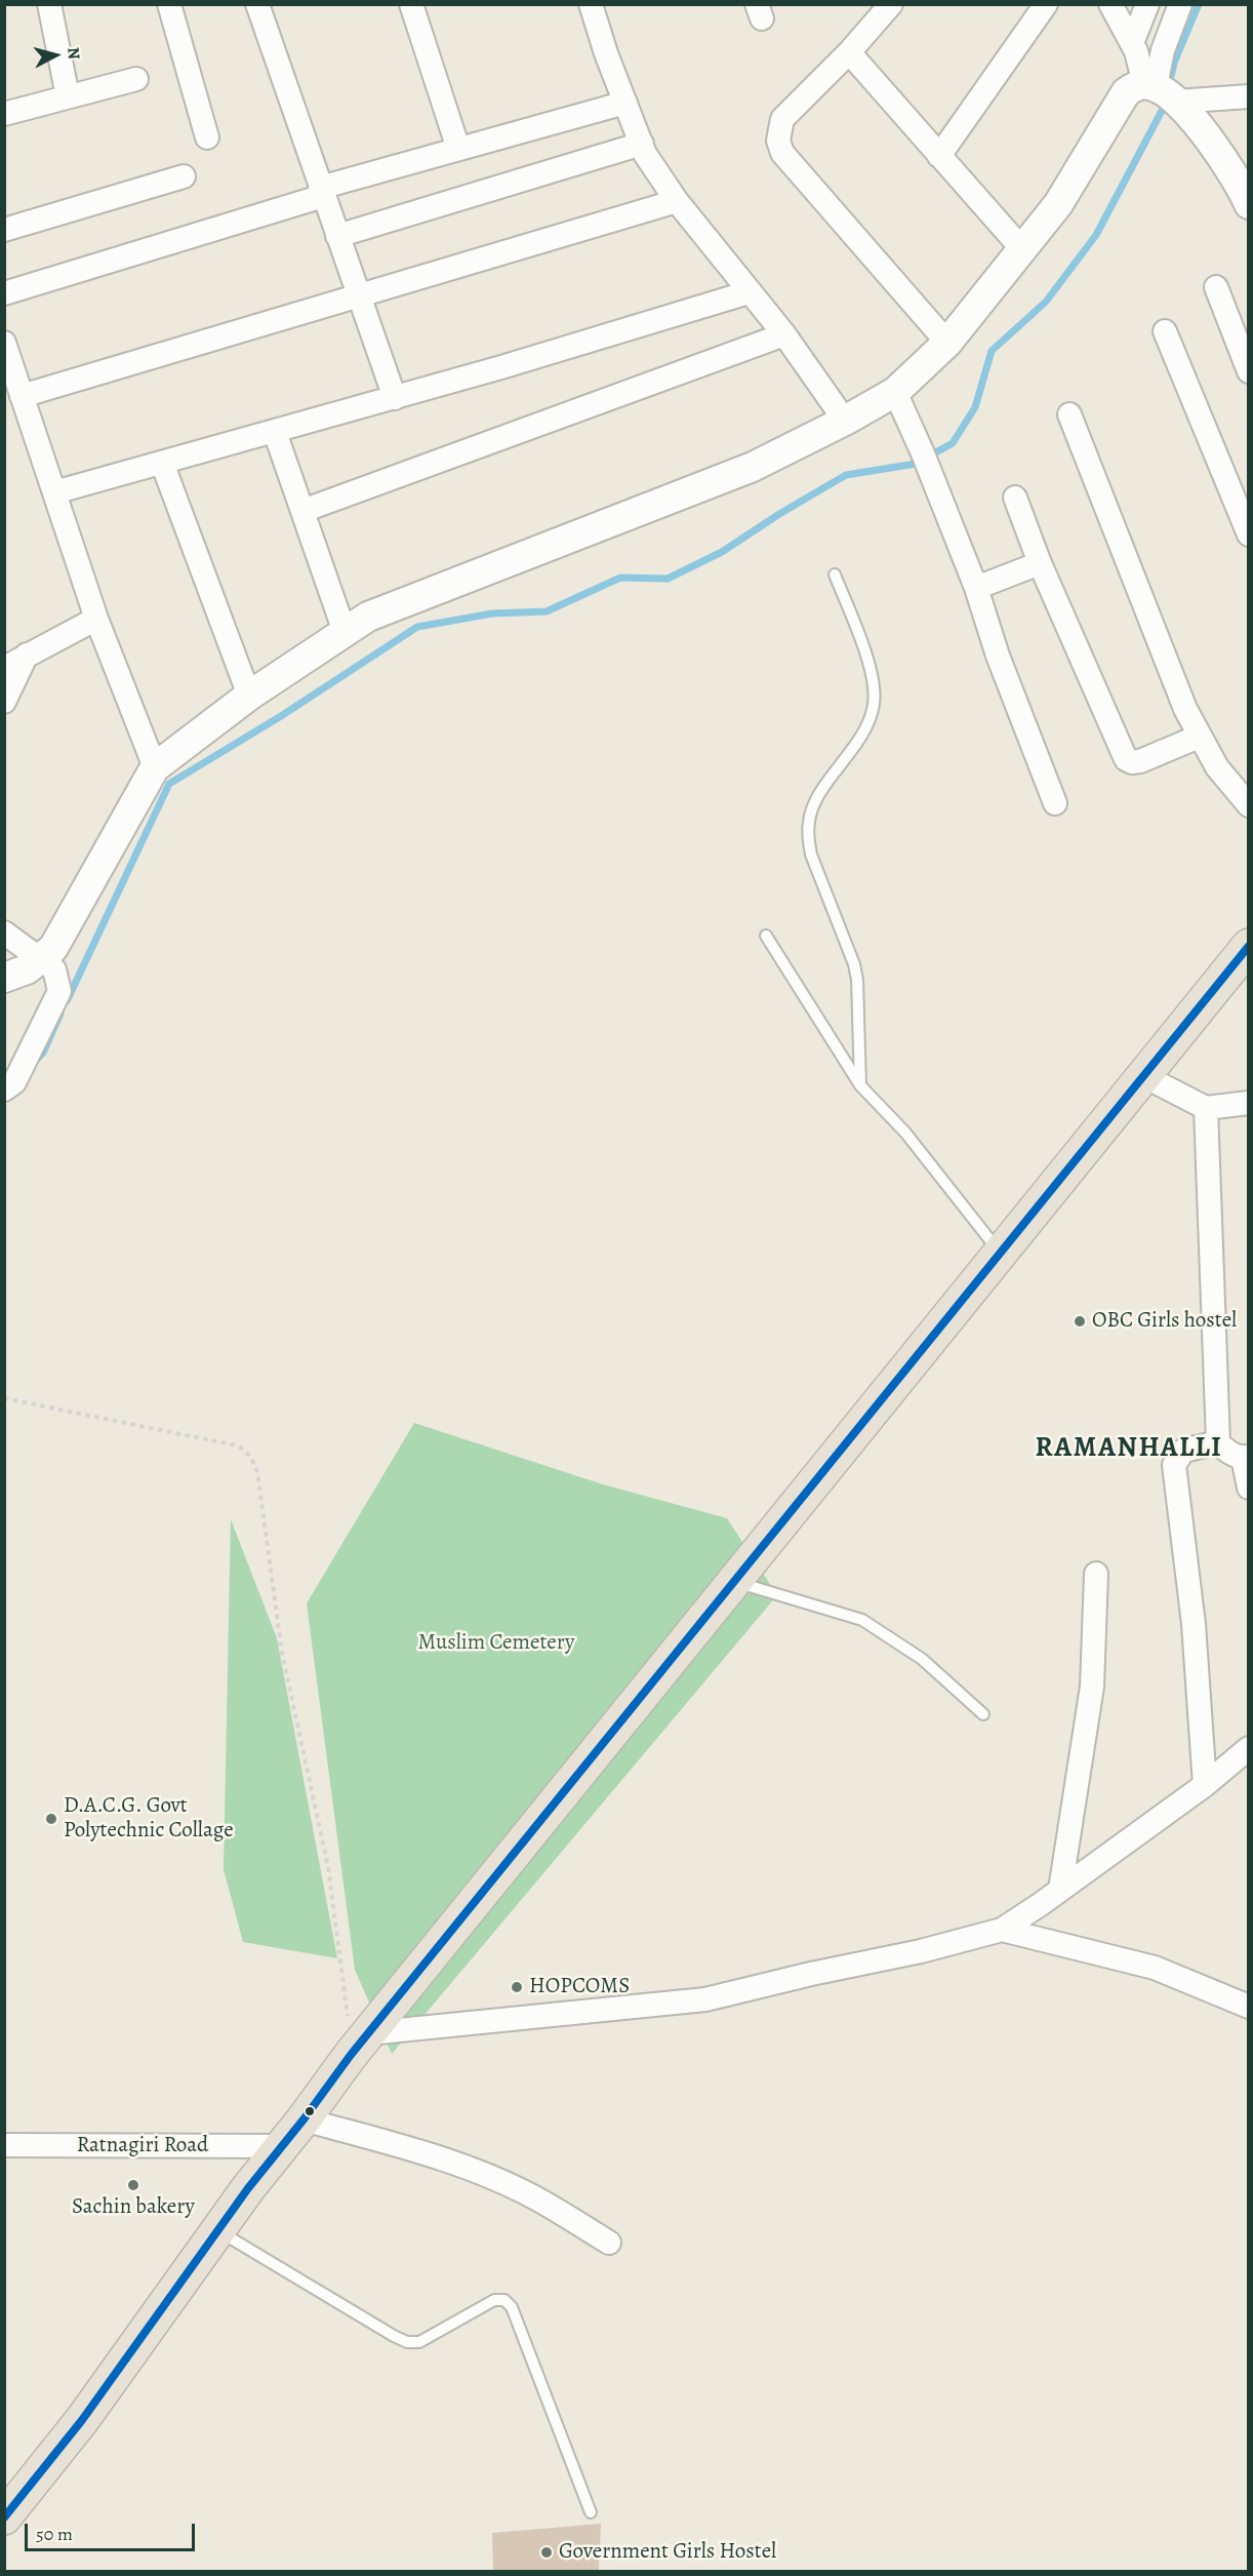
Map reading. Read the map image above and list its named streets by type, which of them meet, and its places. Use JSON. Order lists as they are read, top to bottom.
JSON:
{
  "streets": {
    "street": ["Ratnagiri Road"]
  },
  "districts": ["RAMANHALLI"],
  "parks": ["Muslim Cemetery"],
  "places": [
    "OBC Girls hostel",
    "D.A.C.G. Govt Polytechnic Collage",
    "HOPCOMS",
    "Sachin bakery",
    "Government Girls Hostel"
  ],
  "scale_bar": "50 m",
  "north": "right"
}
